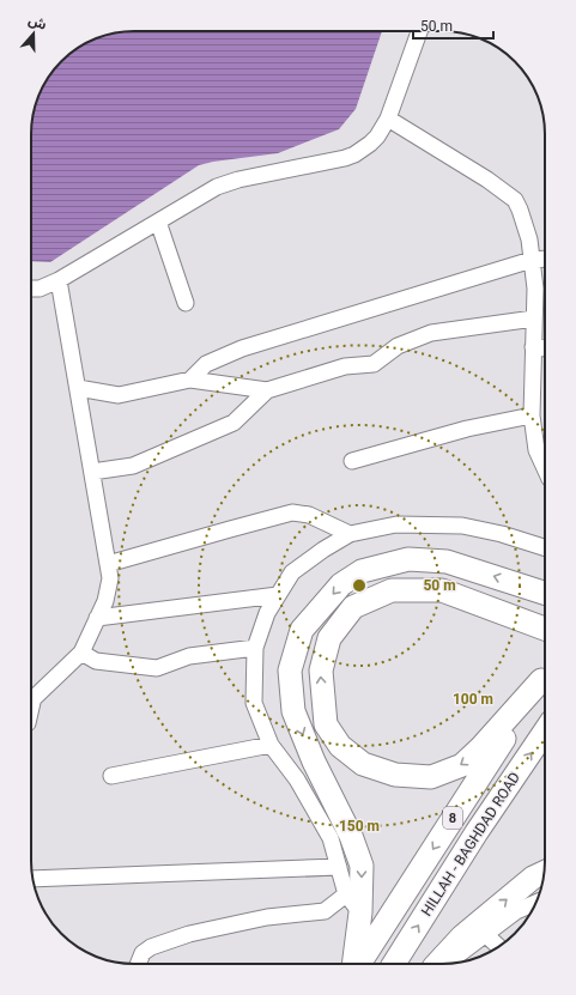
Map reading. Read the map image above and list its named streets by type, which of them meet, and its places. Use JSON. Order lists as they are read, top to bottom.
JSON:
{
  "streets": {
    "highway": ["8", "HILLAH - BAGHDAD ROAD"]
  },
  "scale_bar": "50 m",
  "north": "top",
  "rings": ["50 m", "100 m", "150 m"]
}
